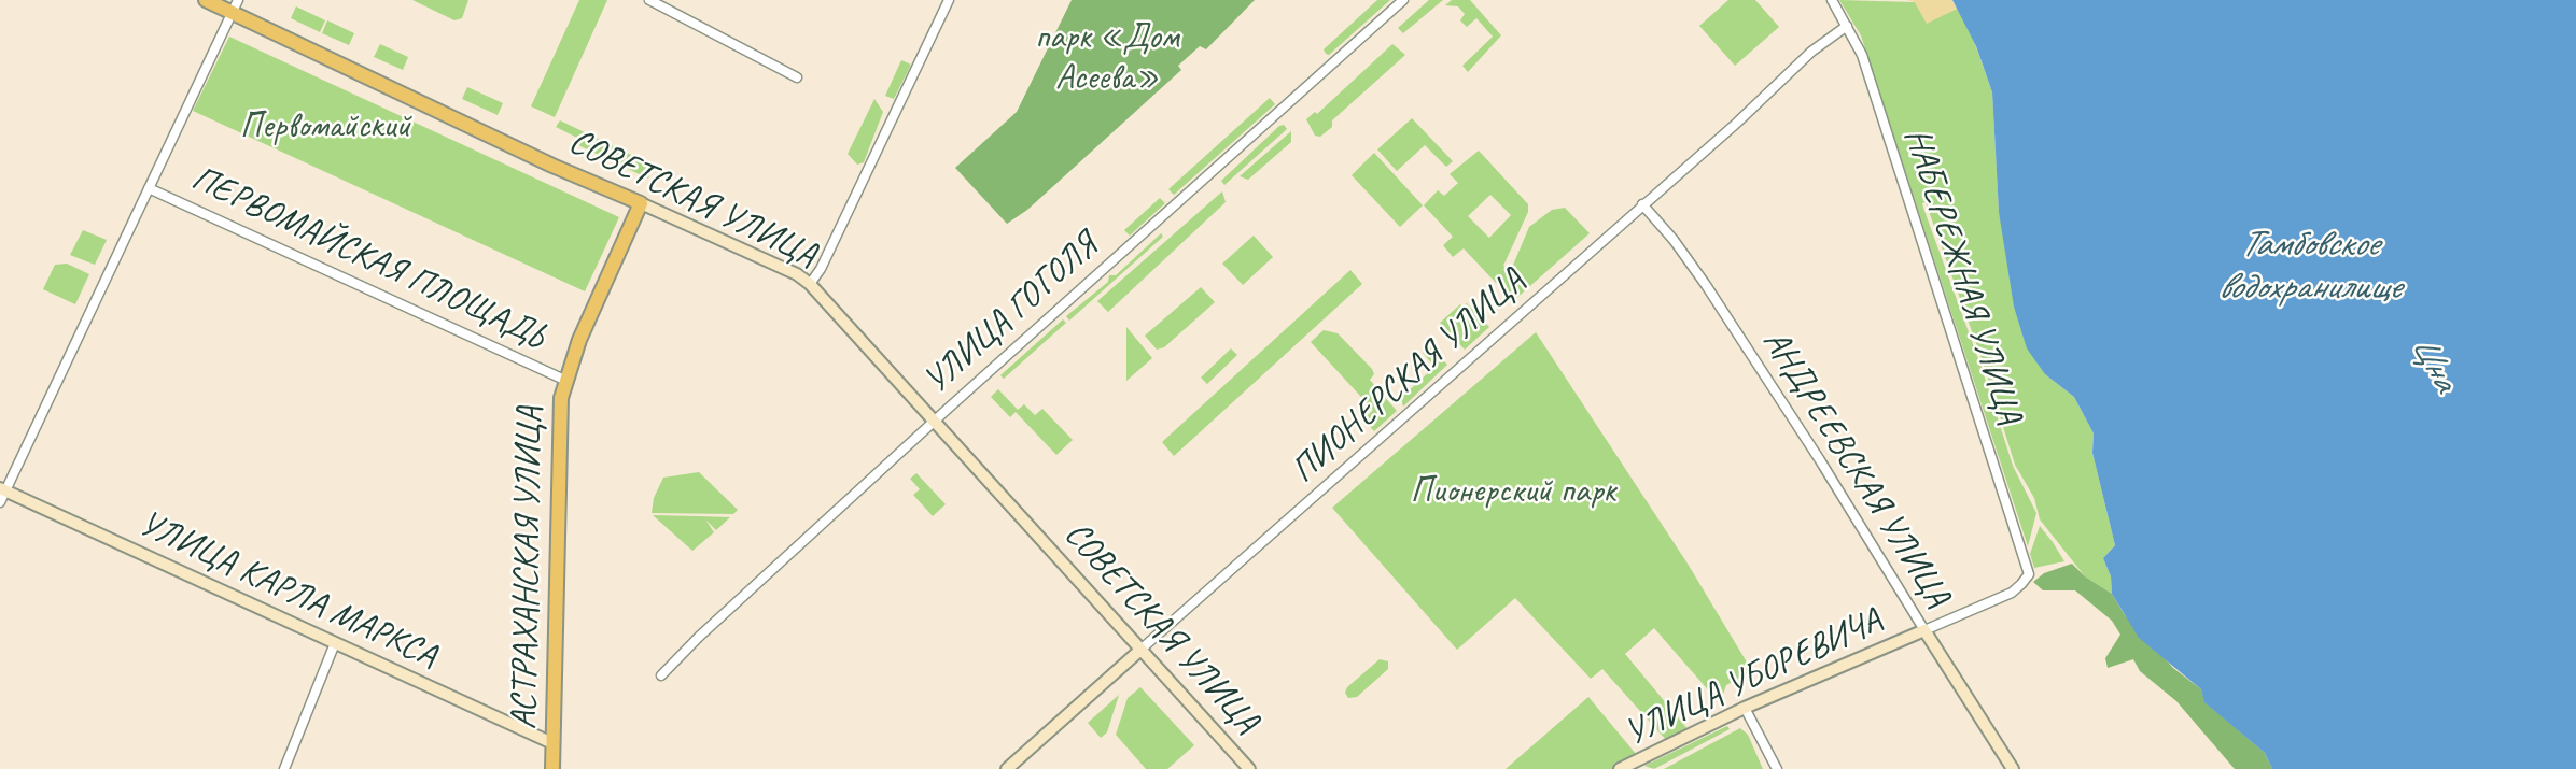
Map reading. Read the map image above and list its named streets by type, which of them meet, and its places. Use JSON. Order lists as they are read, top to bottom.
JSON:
{
  "streets": {
    "main road": [
      "СОВЕТСКАЯ УЛИЦА",
      "ПИОНЕРСКАЯ УЛИЦА",
      "АНДРЕЕВСКАЯ УЛИЦА",
      "АСТРАХАНСКАЯ УЛИЦА",
      "УЛИЦА КАРЛА МАРКСА",
      "УЛИЦА УБОРЕВИЧА"
    ],
    "street": ["ПЕРВОМАЙСКАЯ ПЛОЩАДЬ", "НАБЕРЕЖНАЯ УЛИЦА", "УЛИЦА ГОГОЛЯ"]
  },
  "crossings": [
    ["СОВЕТСКАЯ УЛИЦА", "УЛИЦА ГОГОЛЯ"],
    ["СОВЕТСКАЯ УЛИЦА", "ПИОНЕРСКАЯ УЛИЦА"],
    ["СОВЕТСКАЯ УЛИЦА", "АСТРАХАНСКАЯ УЛИЦА"],
    ["ПЕРВОМАЙСКАЯ ПЛОЩАДЬ", "АСТРАХАНСКАЯ УЛИЦА"],
    ["НАБЕРЕЖНАЯ УЛИЦА", "ПИОНЕРСКАЯ УЛИЦА"],
    ["НАБЕРЕЖНАЯ УЛИЦА", "УЛИЦА УБОРЕВИЧА"],
    ["ПИОНЕРСКАЯ УЛИЦА", "АНДРЕЕВСКАЯ УЛИЦА"],
    ["АНДРЕЕВСКАЯ УЛИЦА", "УЛИЦА УБОРЕВИЧА"],
    ["АСТРАХАНСКАЯ УЛИЦА", "УЛИЦА КАРЛА МАРКСА"]
  ],
  "water": ["Тамбовское водохранилище", "Цна"],
  "parks": ["парк «Дом Асеева»", "Первомайский", "Пионерский парк"]
}
